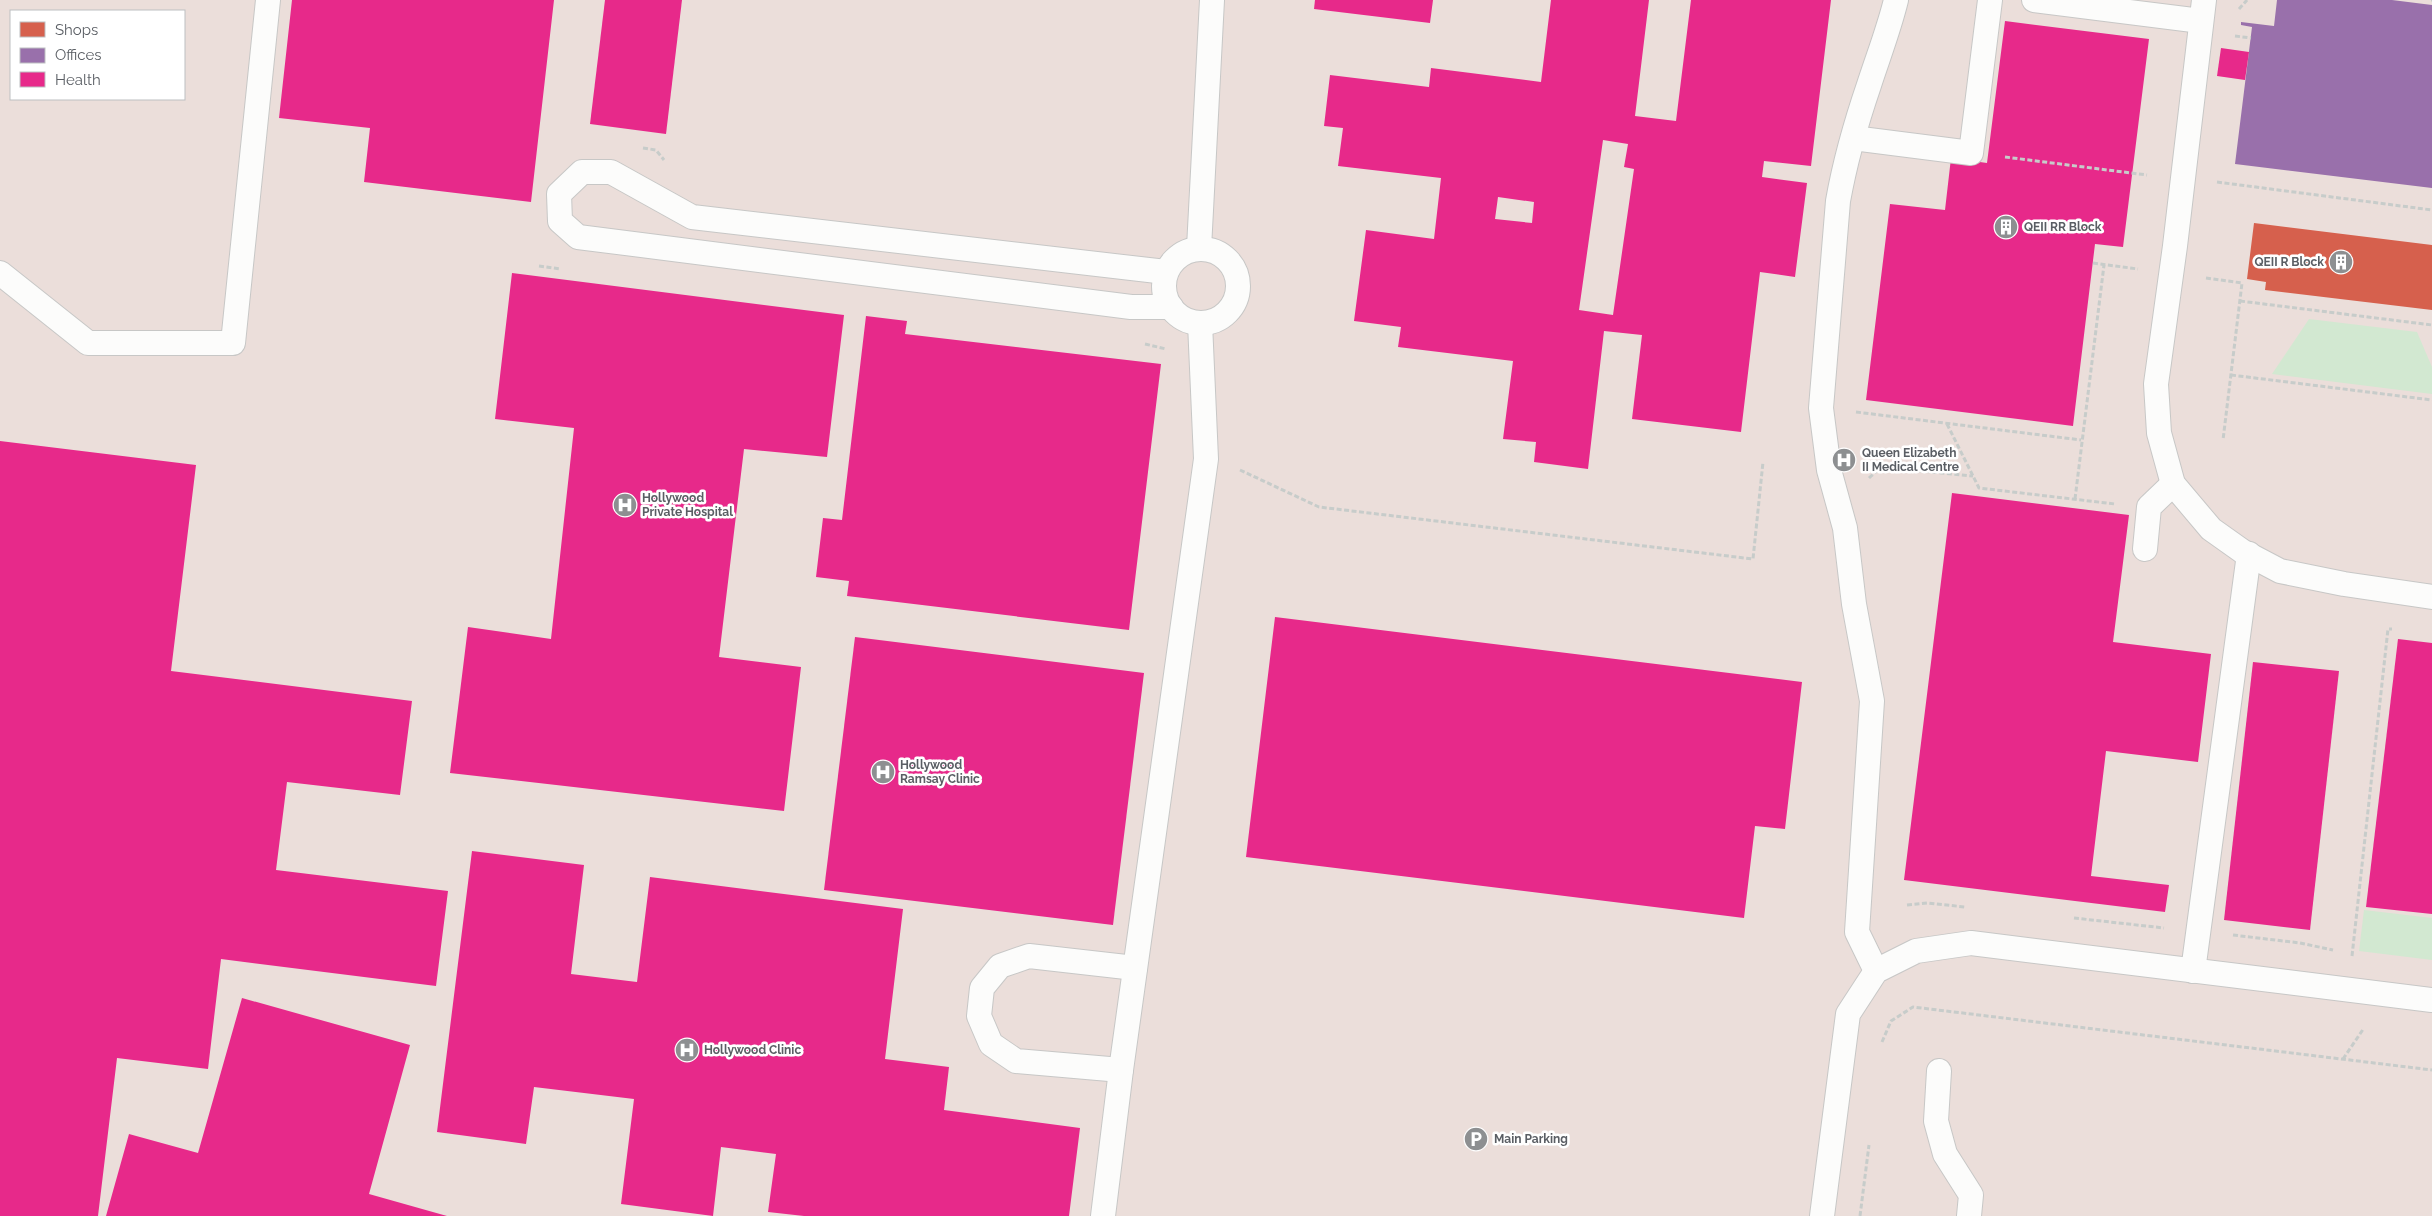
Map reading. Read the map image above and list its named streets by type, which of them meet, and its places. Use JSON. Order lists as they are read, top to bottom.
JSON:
{
  "places": {
    "building": ["QEII RR Block", "QEII R Block"],
    "hospital": [
      "Queen Elizabeth II Medical Centre",
      "Hollywood Private Hospital",
      "Hollywood Ramsay Clinic",
      "Hollywood Clinic"
    ],
    "parking": ["Main Parking"]
  },
  "legend": ["Shops", "Offices", "Health"]
}
